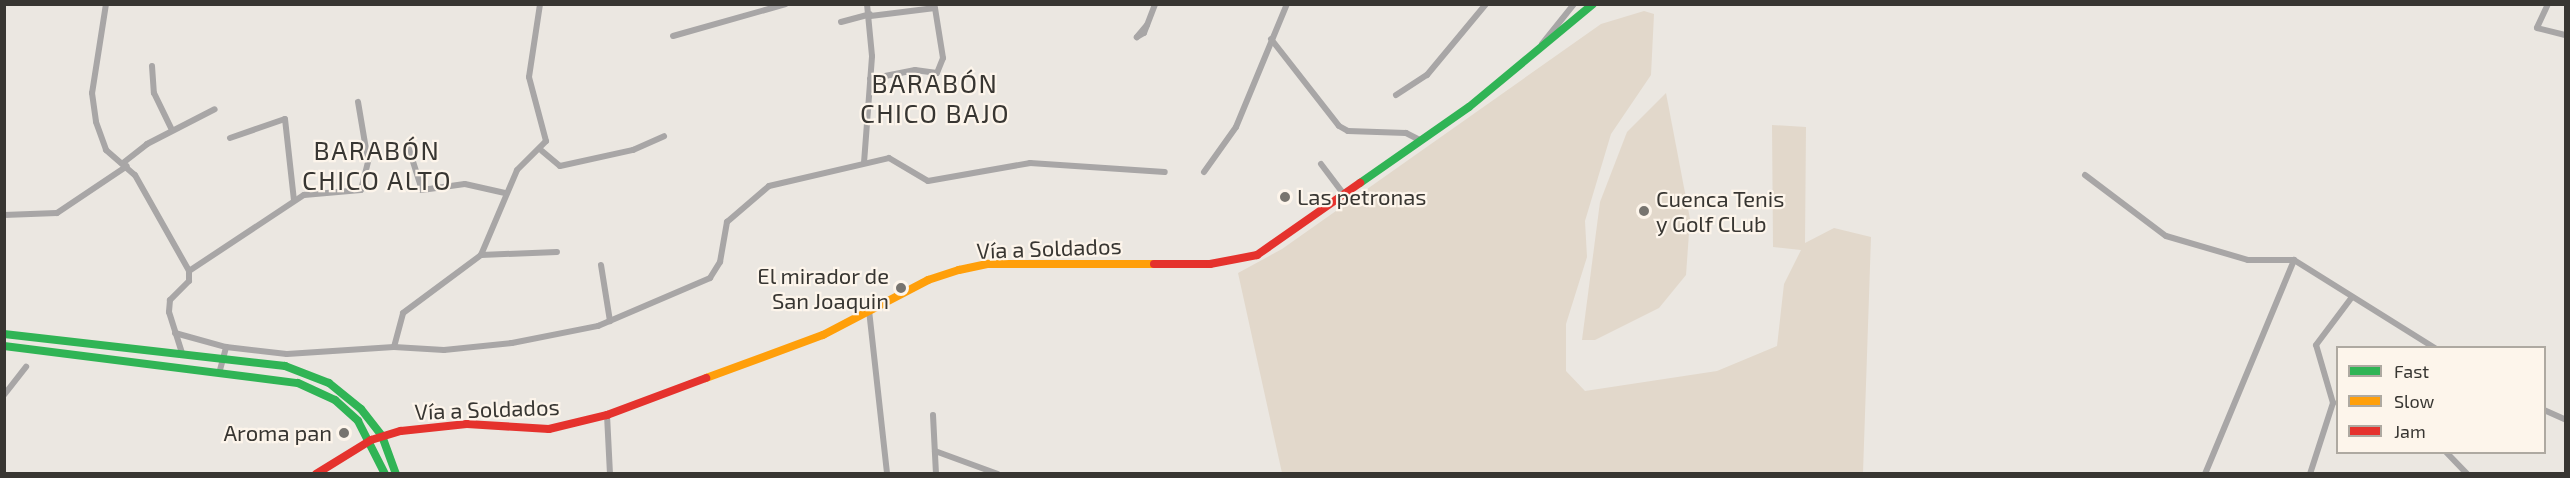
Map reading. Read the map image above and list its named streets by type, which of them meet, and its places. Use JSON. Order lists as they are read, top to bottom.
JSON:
{
  "streets": {
    "street": ["Vía a Soldados"]
  },
  "districts": ["BARABÓN CHICO BAJO", "BARABÓN CHICO ALTO"],
  "places": [
    "Las petronas",
    "Cuenca Tenis y Golf CLub",
    "El mirador de San Joaquin",
    "Aroma pan"
  ],
  "legend": ["Fast", "Slow", "Jam"]
}
